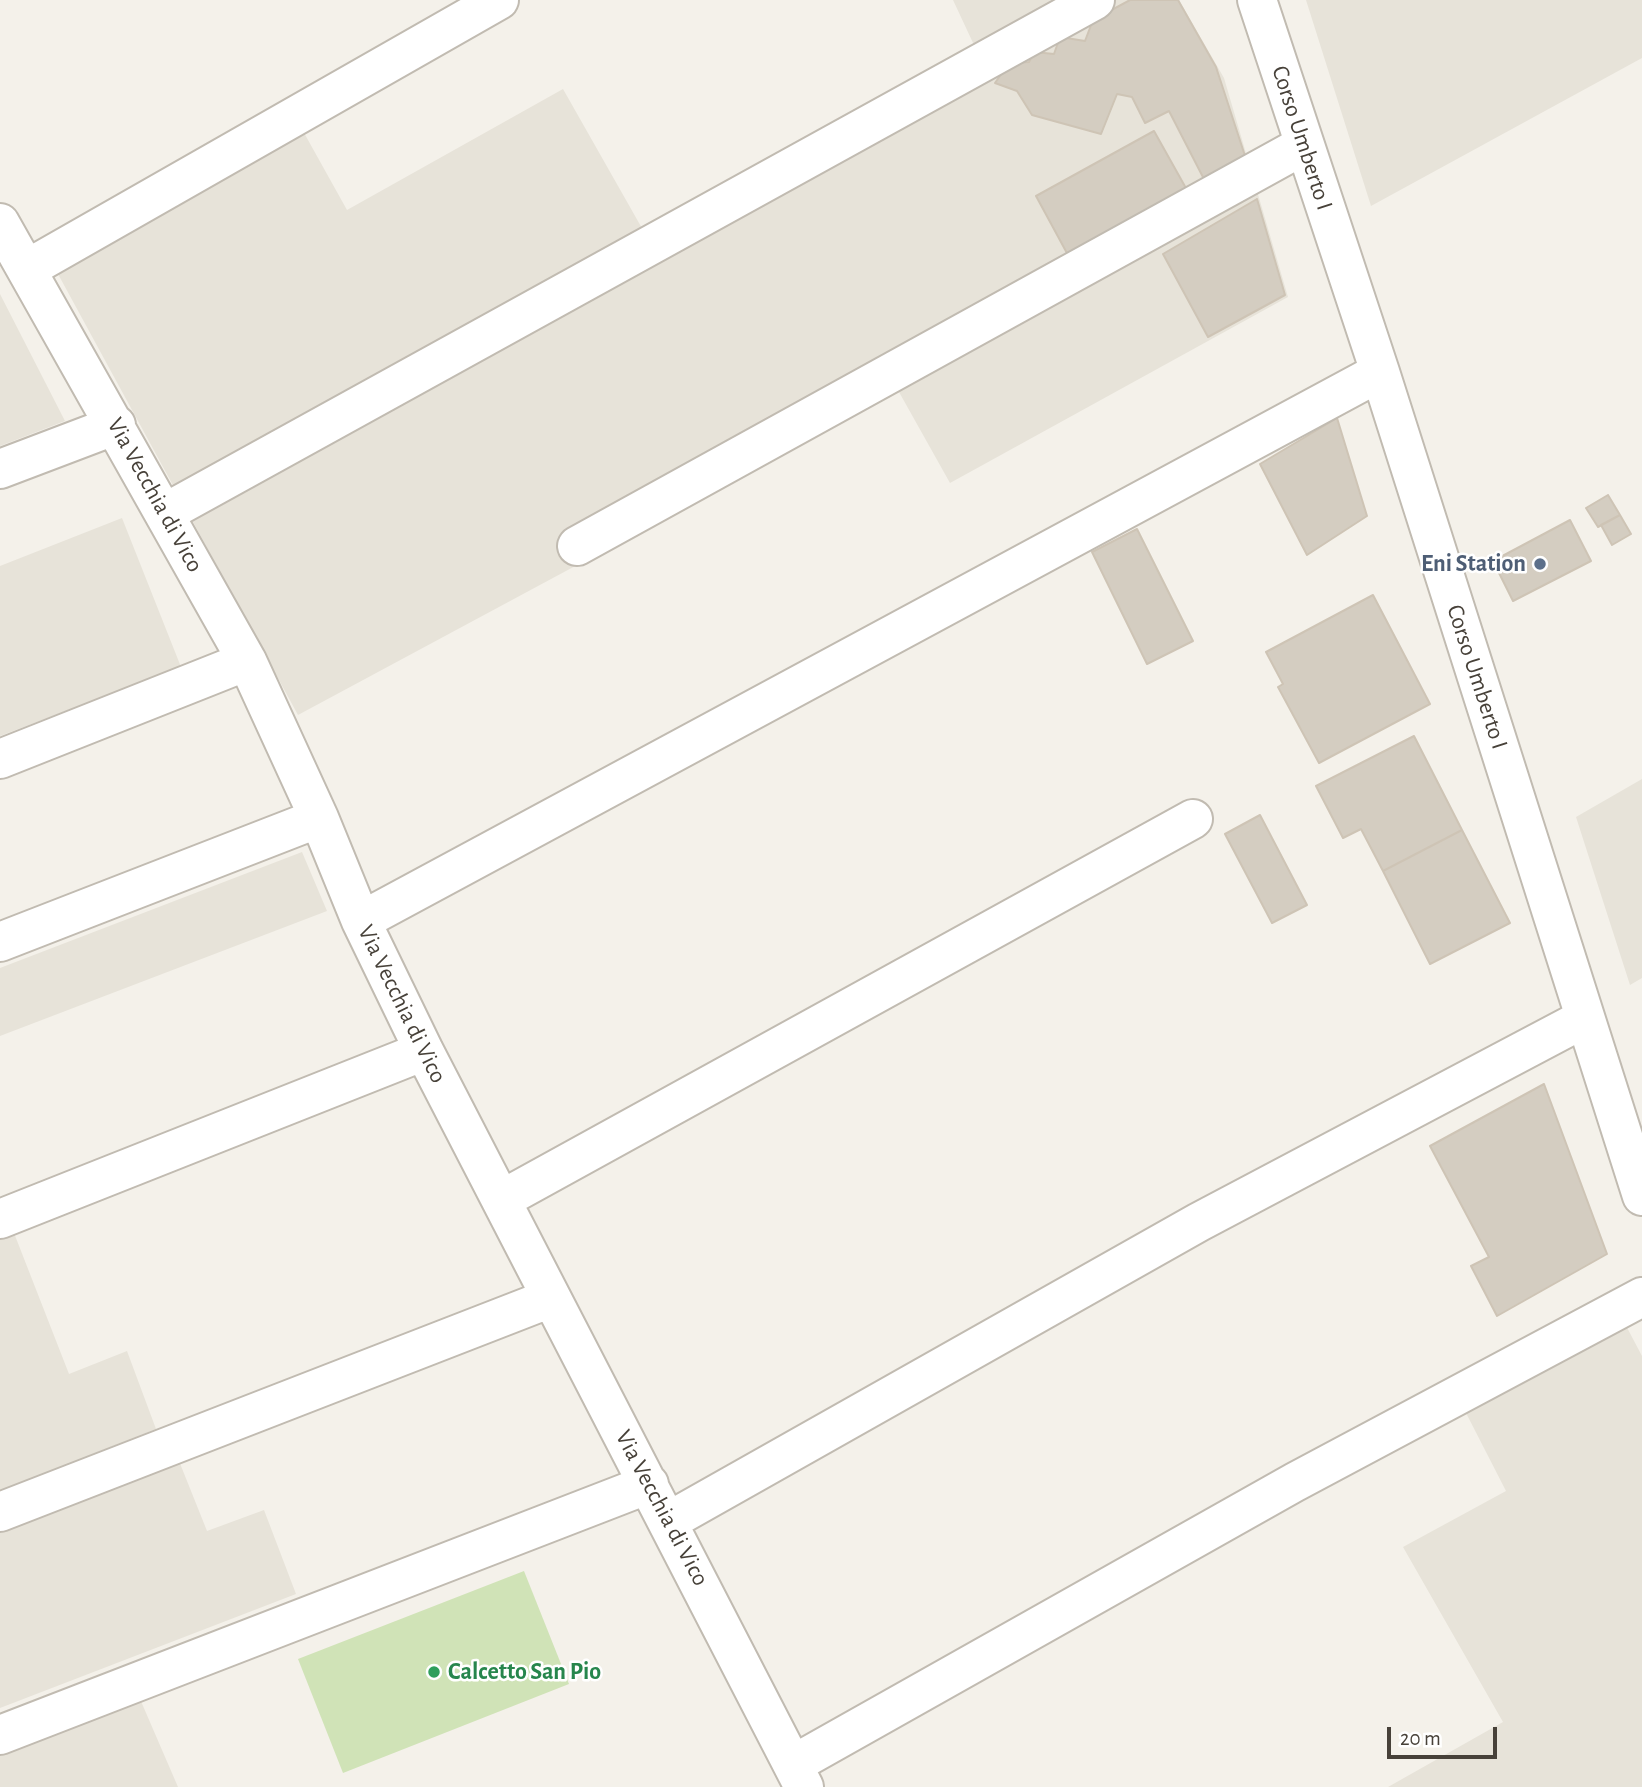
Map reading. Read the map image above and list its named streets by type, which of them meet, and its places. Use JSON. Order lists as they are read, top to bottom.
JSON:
{
  "streets": {
    "street": ["Corso Umberto I", "Via Vecchia di Vico"]
  },
  "places": ["Eni Station", "Calcetto San Pio"],
  "scale_bar": "20 m"
}
